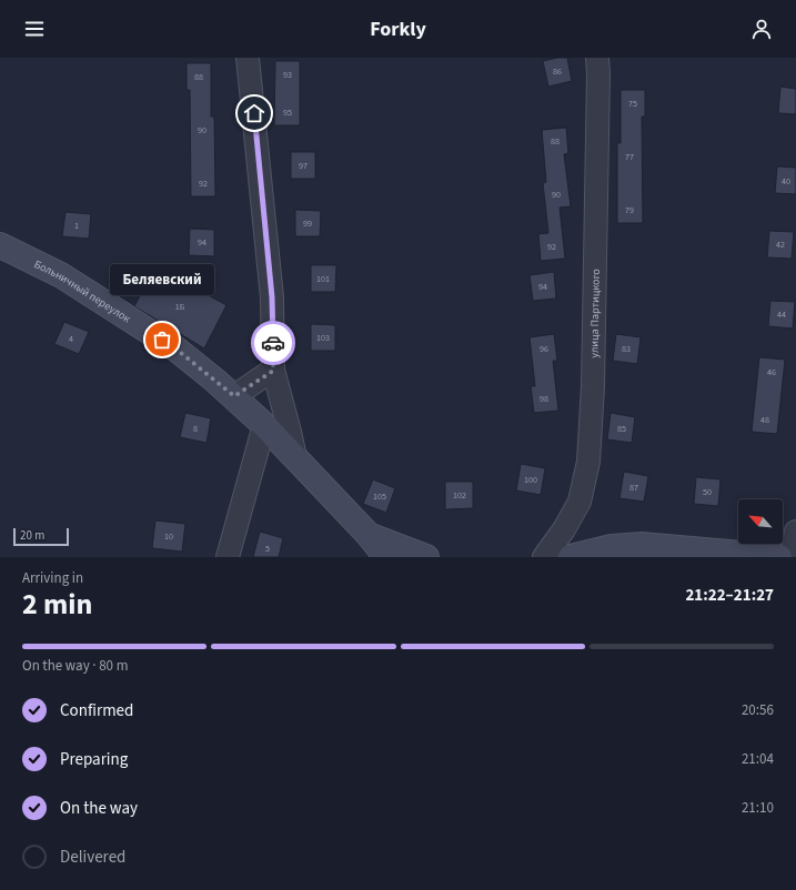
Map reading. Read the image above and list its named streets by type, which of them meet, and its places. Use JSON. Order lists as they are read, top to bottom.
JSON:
{
  "streets": {
    "street": ["Больничный переулок", "улица Партицкого"]
  },
  "places": ["Беляевский"],
  "house_numbers": [
    "86",
    "93",
    "88",
    "75",
    "95",
    "90",
    "88",
    "77",
    "97",
    "40",
    "92",
    "90",
    "79",
    "99",
    "1",
    "94",
    "42",
    "92",
    "101",
    "94",
    "1Б",
    "44",
    "103",
    "4",
    "96",
    "83",
    "46",
    "98",
    "48",
    "8",
    "85",
    "100",
    "87",
    "50",
    "102",
    "105",
    "10",
    "5"
  ],
  "scale_bar": "20 m",
  "north": "top left",
  "page": {
    "header": "Forkly",
    "bubble": "Беляевский",
    "scale": "20 m",
    "heading": ["2 min", "Arriving in", "21:22–21:27"],
    "bar": "On the way · 80 m",
    "list": [
      ["Confirmed", "20:56"],
      ["Preparing", "21:04"],
      ["On the way", "21:10"],
      "Delivered"
    ]
  }
}
